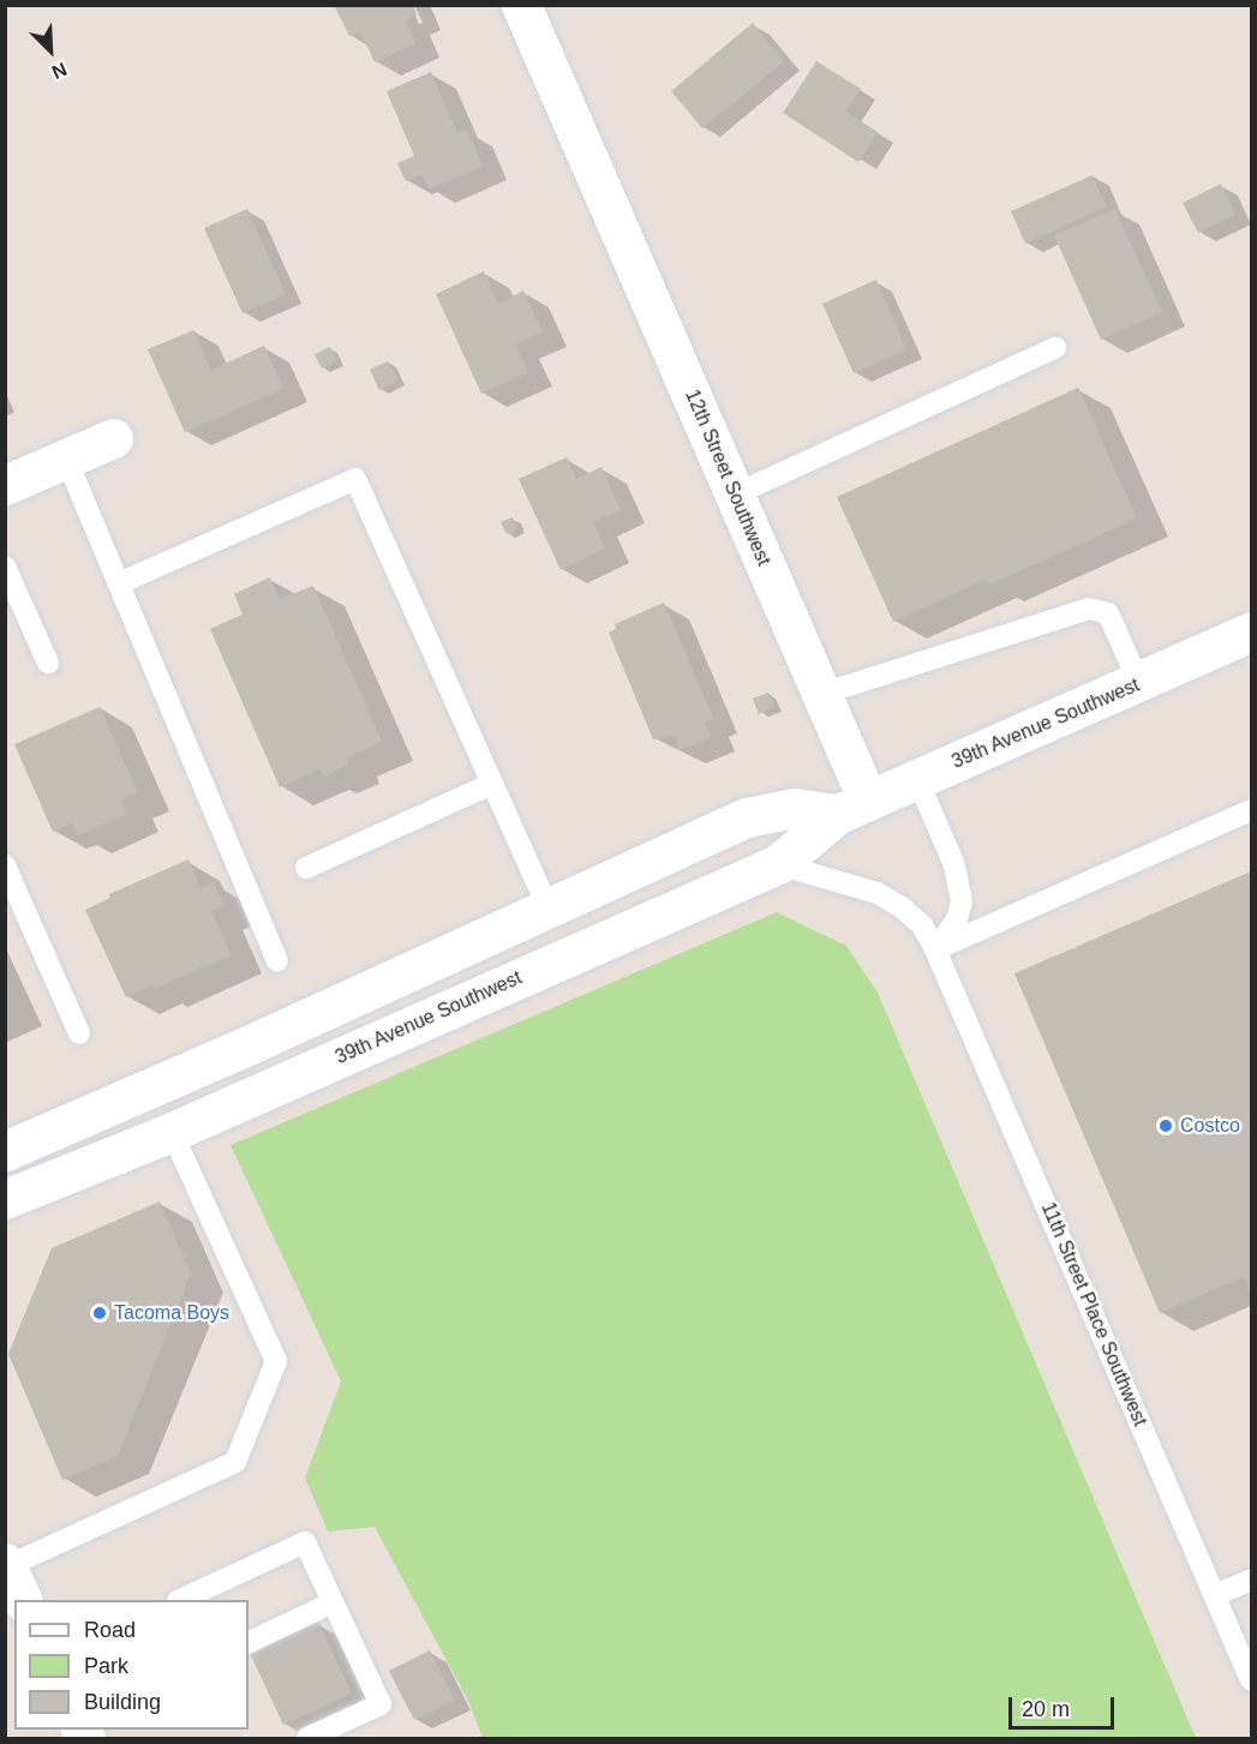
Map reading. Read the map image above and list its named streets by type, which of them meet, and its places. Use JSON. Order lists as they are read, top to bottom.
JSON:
{
  "streets": {
    "main road": ["12th Street Southwest", "39th Avenue Southwest"],
    "lane": ["11th Street Place Southwest"]
  },
  "crossings": [
    ["12th Street Southwest", "39th Avenue Southwest"],
    ["39th Avenue Southwest", "11th Street Place Southwest"]
  ],
  "places": ["Costco", "Tacoma Boys"],
  "legend": ["Road", "Park", "Building"],
  "scale_bar": "20 m",
  "north": "bottom right"
}
